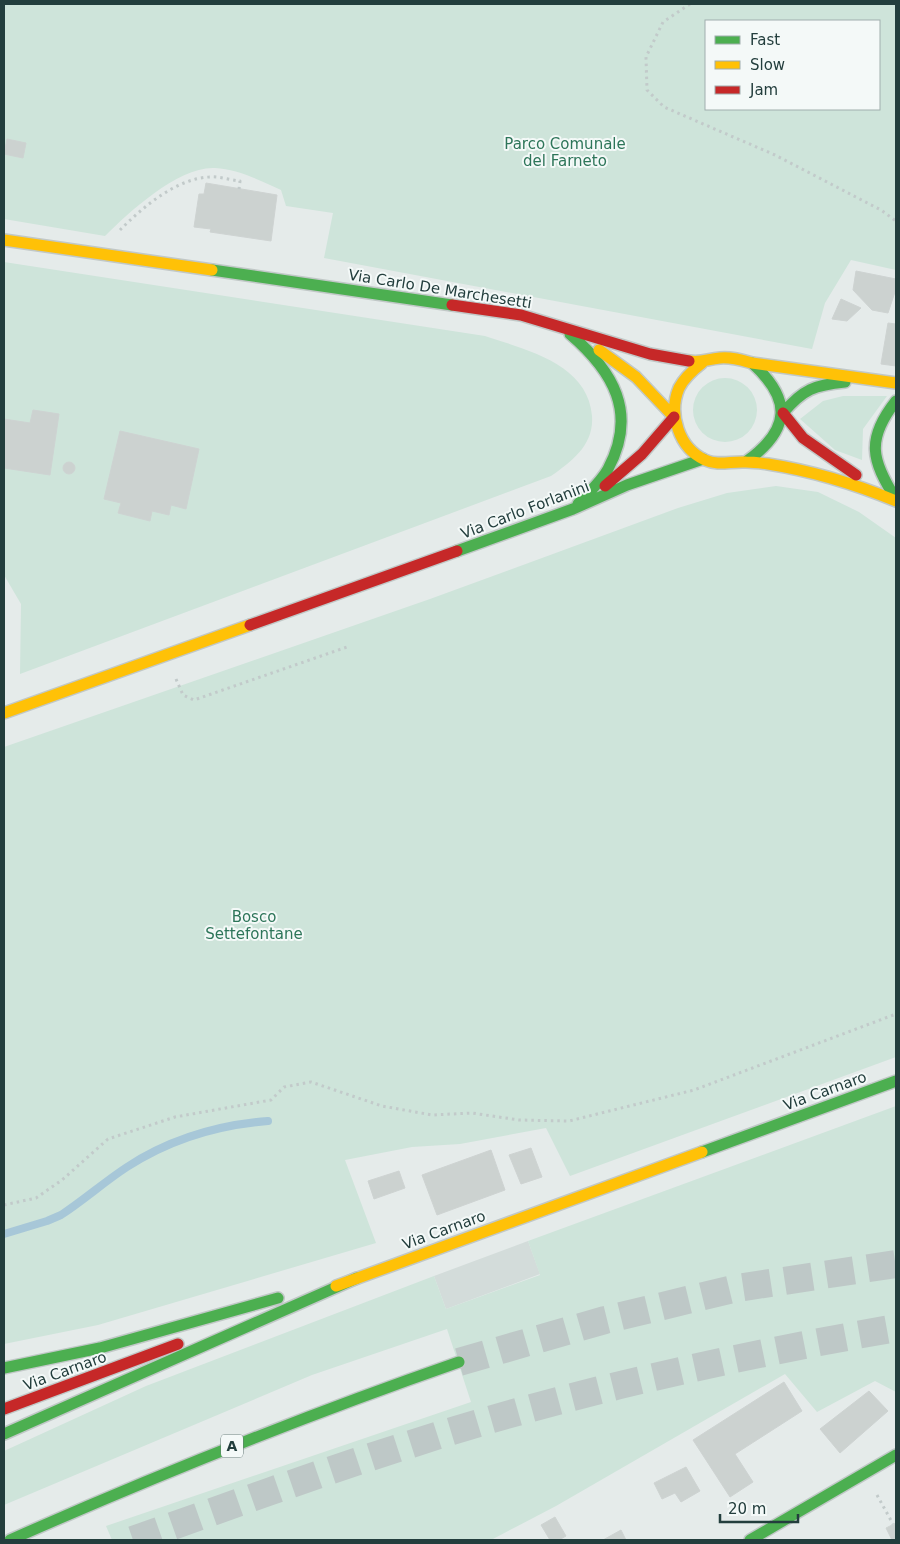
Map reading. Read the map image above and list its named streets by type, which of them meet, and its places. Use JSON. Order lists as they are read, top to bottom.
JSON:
{
  "streets": {
    "main road": [
      "Via Carlo De Marchesetti",
      "Via Carlo Forlanini",
      "Via Carnaro",
      "A"
    ]
  },
  "crossings": [
    ["Via Carlo De Marchesetti", "Via Carlo Forlanini"]
  ],
  "parks": ["Parco Comunale del Farneto", "Bosco Settefontane"],
  "legend": ["Fast", "Slow", "Jam"],
  "scale_bar": "20 m"
}
